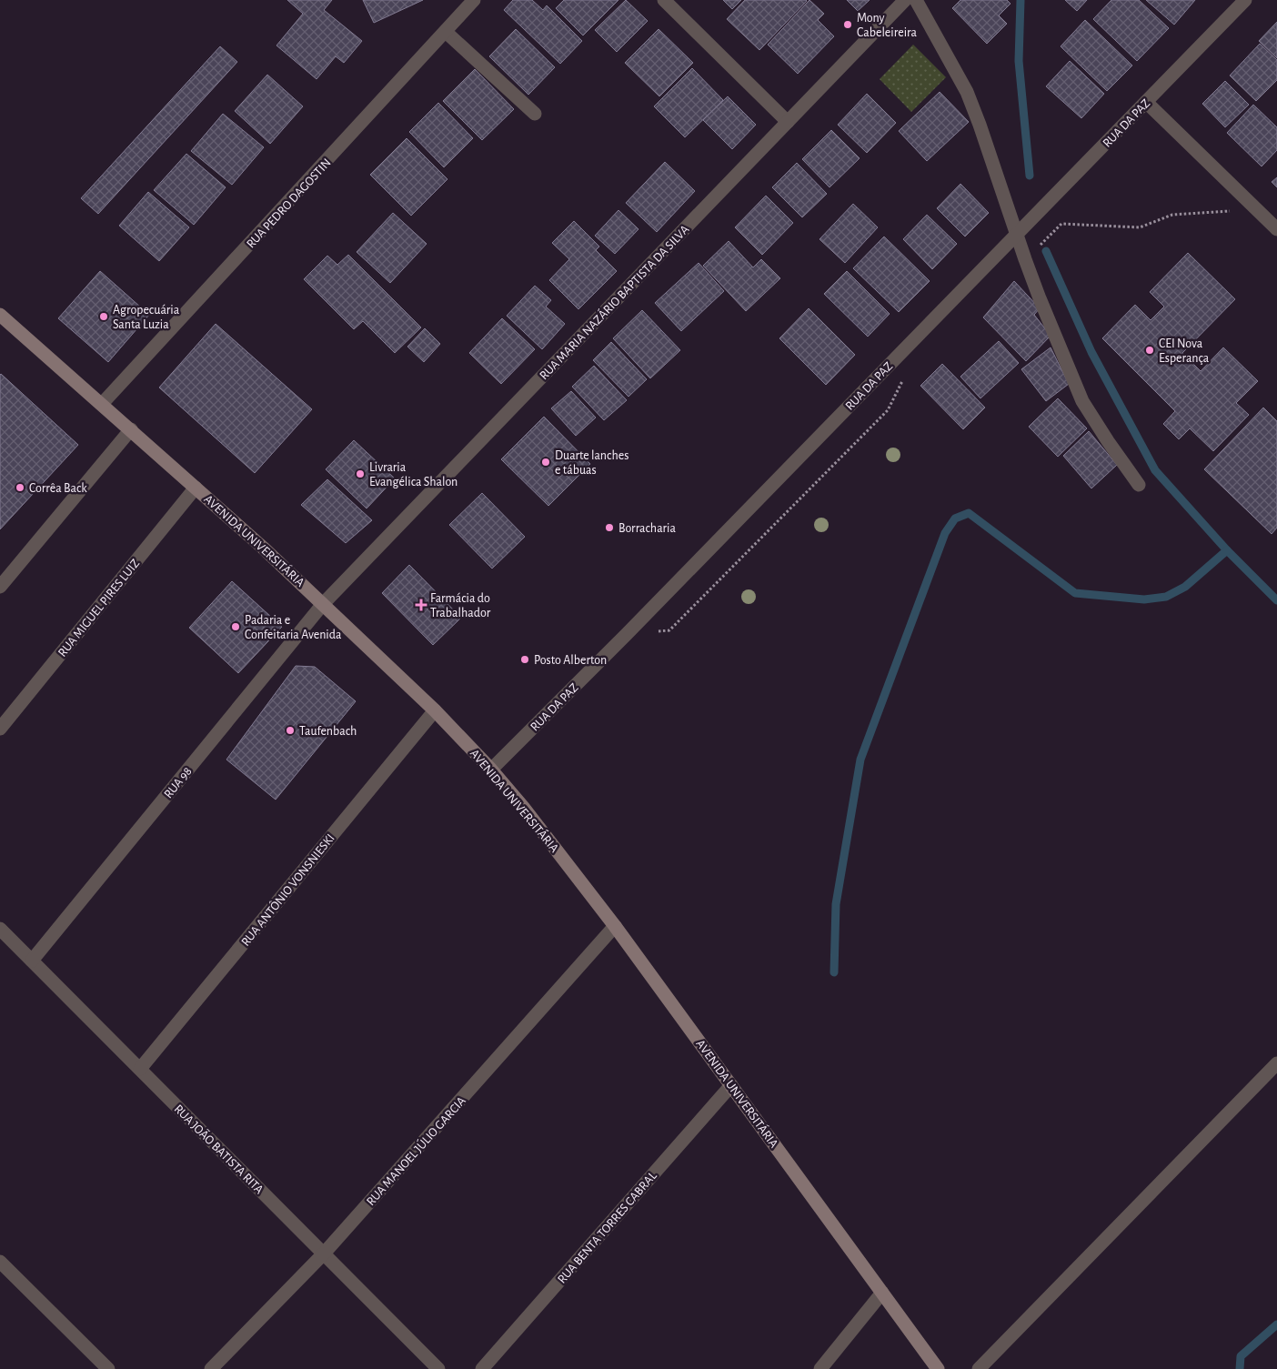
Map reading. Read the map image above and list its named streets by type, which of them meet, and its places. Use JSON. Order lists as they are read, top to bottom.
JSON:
{
  "streets": {
    "main road": ["AVENIDA UNIVERSITÁRIA"],
    "street": [
      "RUA DA PAZ",
      "RUA PEDRO DAGOSTIN",
      "RUA MARIA NAZÁRIO BAPTISTA DA SILVA",
      "RUA MIGUEL PIRES LUIZ",
      "RUA 98",
      "RUA ANTÔNIO VONSNIESKI",
      "RUA JOÃO BATISTA RITA",
      "RUA MANOEL JÚLIO GARCIA",
      "RUA BENTA TORRES CABRAL"
    ]
  },
  "crossings": [
    ["RUA DA PAZ", "AVENIDA UNIVERSITÁRIA"],
    ["RUA PEDRO DAGOSTIN", "AVENIDA UNIVERSITÁRIA"],
    ["RUA MARIA NAZÁRIO BAPTISTA DA SILVA", "AVENIDA UNIVERSITÁRIA"],
    ["RUA MARIA NAZÁRIO BAPTISTA DA SILVA", "RUA 98"],
    ["AVENIDA UNIVERSITÁRIA", "RUA MIGUEL PIRES LUIZ"],
    ["AVENIDA UNIVERSITÁRIA", "RUA 98"],
    ["AVENIDA UNIVERSITÁRIA", "RUA ANTÔNIO VONSNIESKI"],
    ["AVENIDA UNIVERSITÁRIA", "RUA MANOEL JÚLIO GARCIA"],
    ["AVENIDA UNIVERSITÁRIA", "RUA BENTA TORRES CABRAL"],
    ["RUA 98", "RUA JOÃO BATISTA RITA"],
    ["RUA ANTÔNIO VONSNIESKI", "RUA JOÃO BATISTA RITA"],
    ["RUA JOÃO BATISTA RITA", "RUA MANOEL JÚLIO GARCIA"]
  ],
  "places": {
    "other": [
      "Mony Cabeleireira",
      "Agropecuária Santa Luzia",
      "CEI Nova Esperança",
      "Duarte lanches e tábuas",
      "Livraria Evangélica Shalon",
      "Corrêa Back",
      "Borracharia",
      "Padaria e Confeitaria Avenida",
      "Posto Alberton",
      "Taufenbach"
    ],
    "health": ["Farmácia do Trabalhador"]
  }
}
